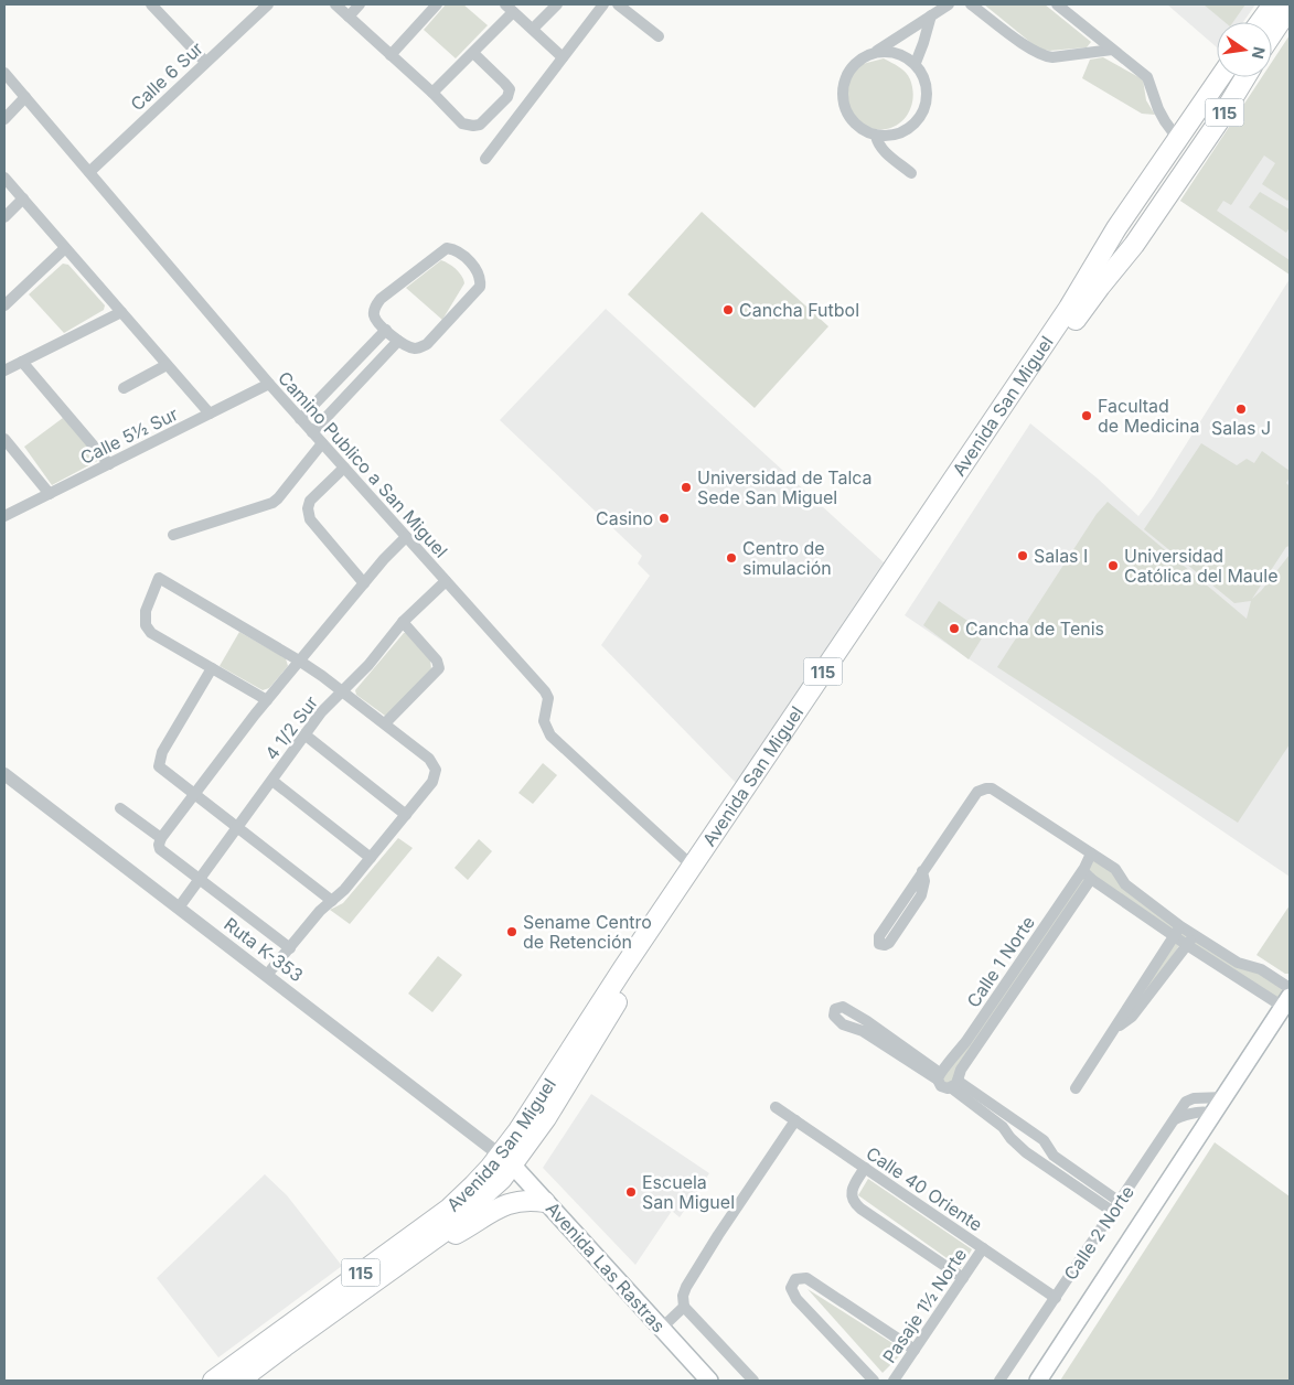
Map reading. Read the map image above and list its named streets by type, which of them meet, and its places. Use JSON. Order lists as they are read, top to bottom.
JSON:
{
  "streets": {
    "highway": ["115", "Avenida San Miguel"],
    "main road": ["Calle 2 Norte", "Avenida Las Rastras"],
    "street": [
      "Calle 6 Sur",
      "Calle 5½ Sur",
      "Camino Publico a San Miguel",
      "4 1/2 Sur",
      "Ruta K-353",
      "Calle 1 Norte",
      "Calle 40 Oriente",
      "Pasaje 1½ Norte"
    ]
  },
  "crossings": [
    ["Calle 6 Sur", "Camino Publico a San Miguel"],
    ["Avenida San Miguel", "Camino Publico a San Miguel"],
    ["Avenida San Miguel", "Ruta K-353"],
    ["Avenida San Miguel", "Avenida Las Rastras"],
    ["Calle 5½ Sur", "Camino Publico a San Miguel"],
    ["Camino Publico a San Miguel", "4 1/2 Sur"],
    ["4 1/2 Sur", "Ruta K-353"],
    ["Ruta K-353", "Avenida Las Rastras"],
    ["Calle 40 Oriente", "Calle 2 Norte"],
    ["Calle 40 Oriente", "Pasaje 1½ Norte"]
  ],
  "places": [
    "Cancha Futbol",
    "Salas J",
    "Facultad de Medicina",
    "Universidad de Talca Sede San Miguel",
    "Casino",
    "Salas I",
    "Centro de simulación",
    "Universidad Católica del Maule",
    "Cancha de Tenis",
    "Sename Centro de Retención",
    "Escuela San Miguel"
  ],
  "north": "right"
}
